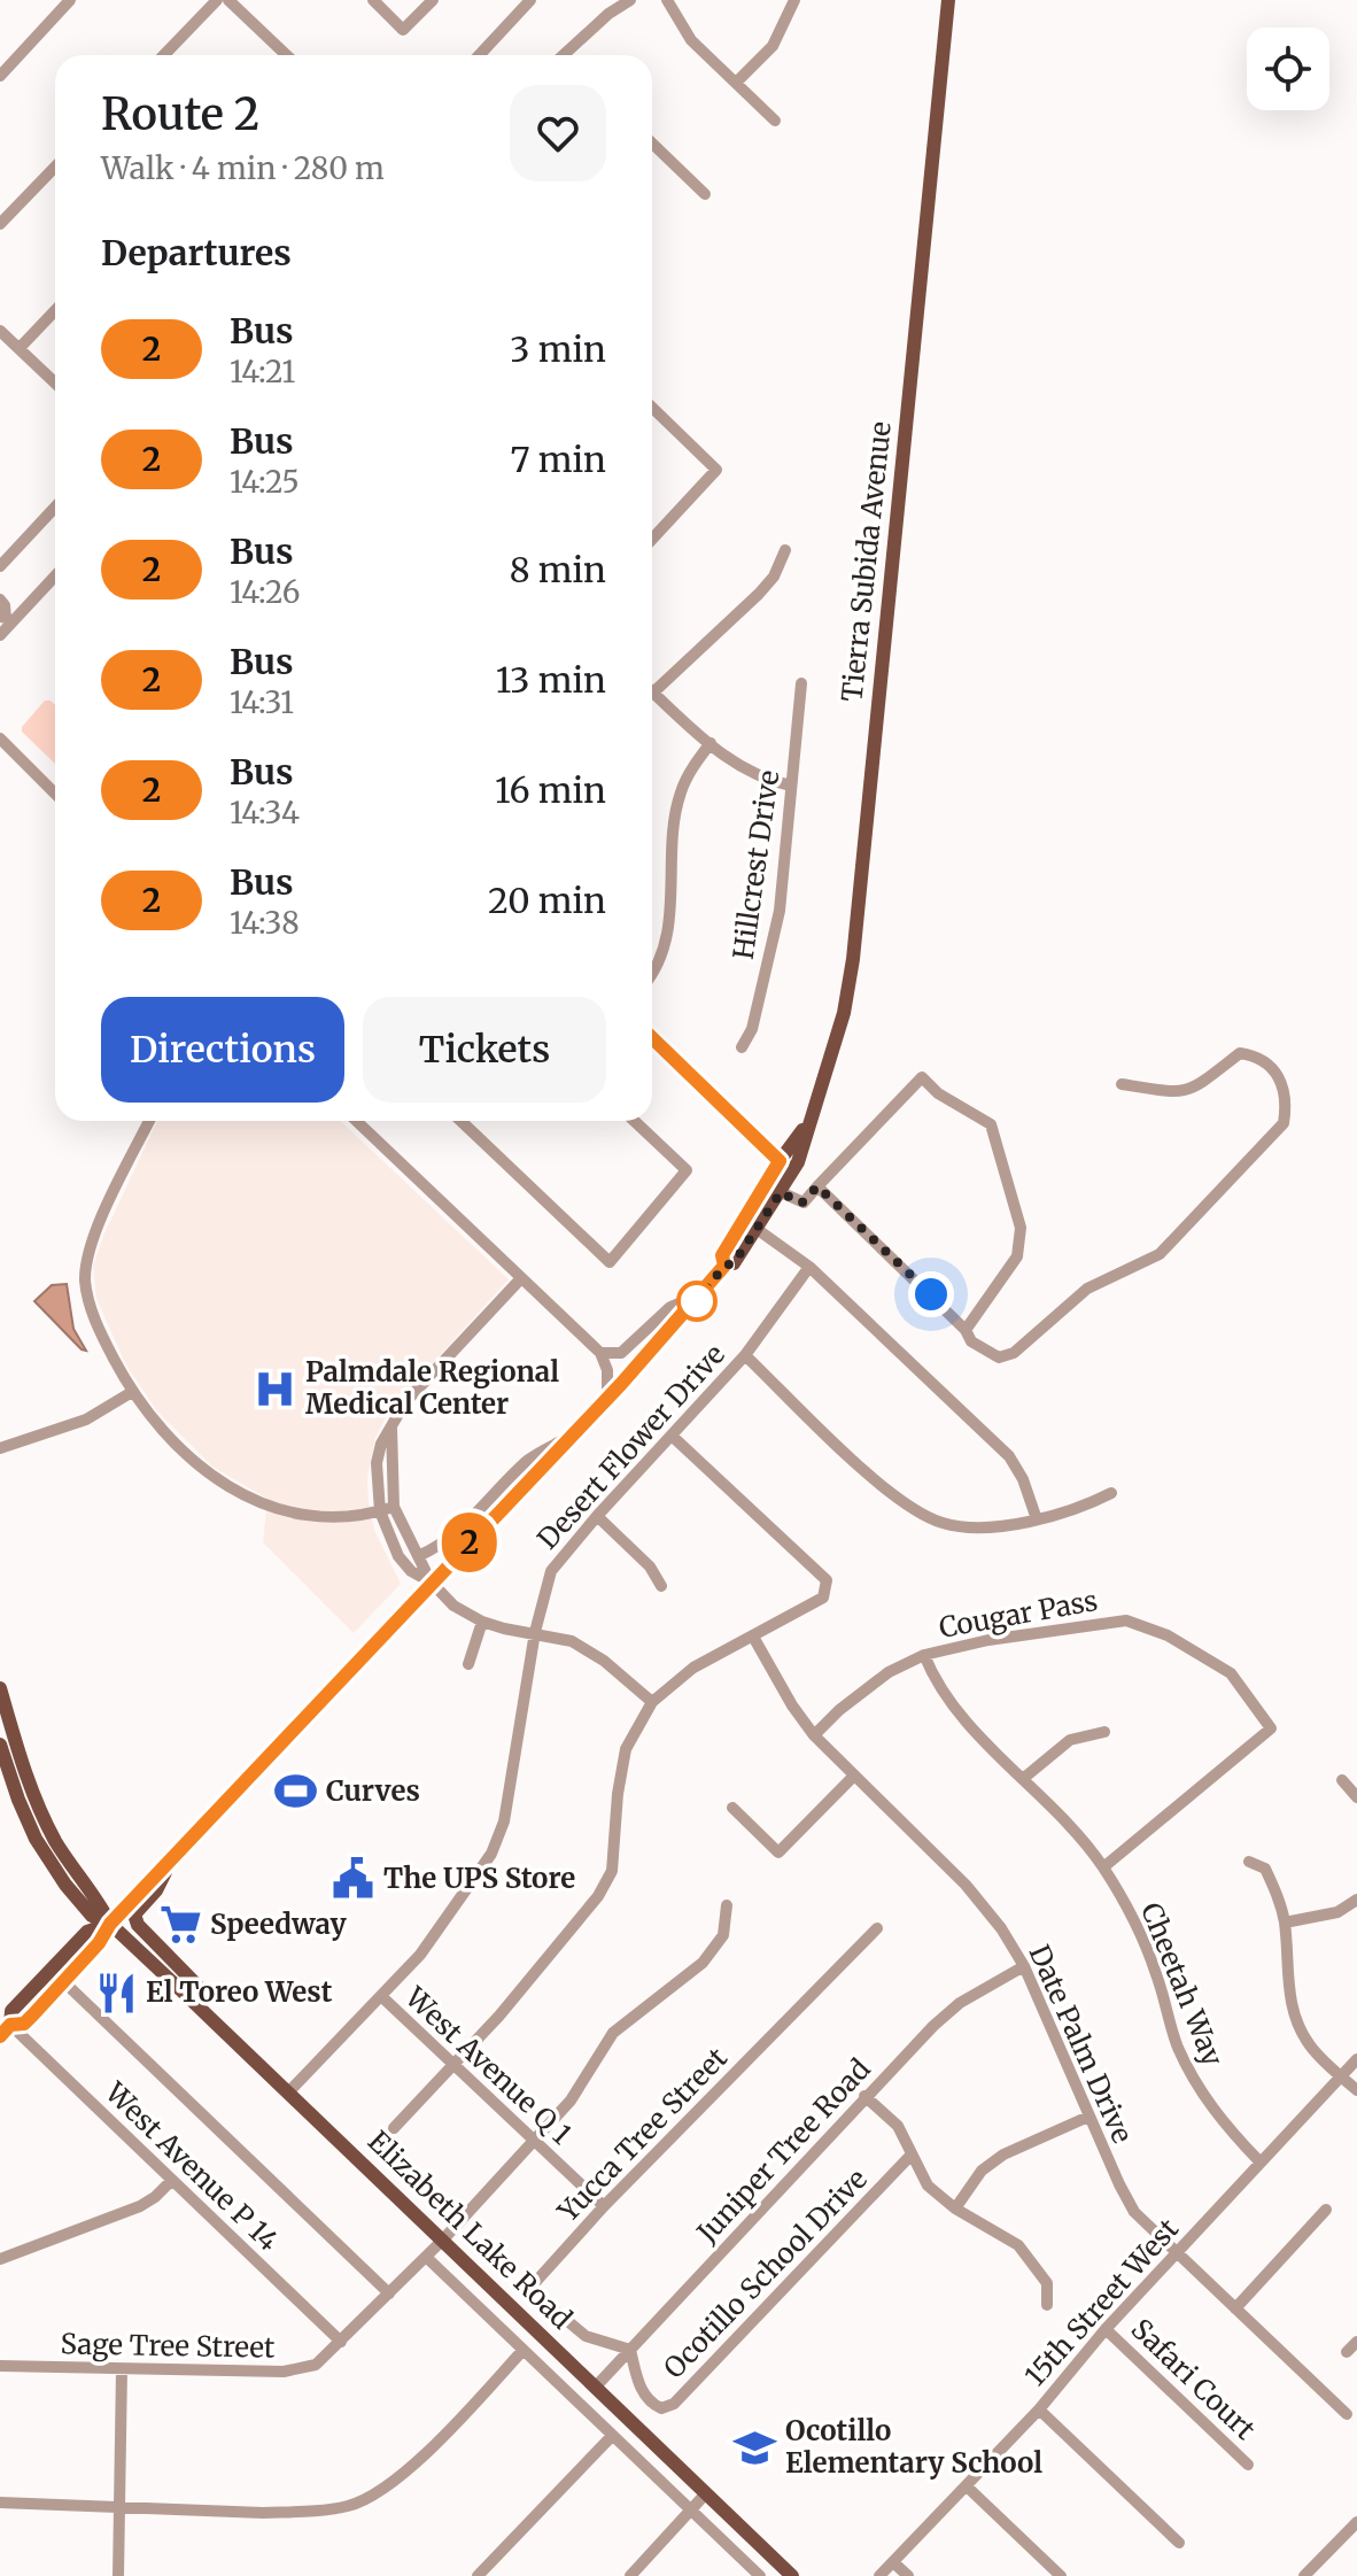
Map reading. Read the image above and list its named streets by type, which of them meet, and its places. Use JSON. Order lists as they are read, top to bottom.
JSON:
{
  "streets": {
    "main road": ["Tierra Subida Avenue", "Elizabeth Lake Road"],
    "street": [
      "Hillcrest Drive",
      "Desert Flower Drive",
      "Cougar Pass",
      "Cheetah Way",
      "Date Palm Drive",
      "West Avenue Q 1",
      "Yucca Tree Street",
      "Juniper Tree Road",
      "West Avenue P 14",
      "Ocotillo School Drive",
      "15th Street West",
      "Sage Tree Street",
      "Safari Court"
    ]
  },
  "crossings": [
    ["Tierra Subida Avenue", "Elizabeth Lake Road"],
    ["Desert Flower Drive", "West Avenue Q 1"],
    ["Desert Flower Drive", "Elizabeth Lake Road"],
    ["Cougar Pass", "Cheetah Way"],
    ["Cougar Pass", "Date Palm Drive"],
    ["Cheetah Way", "15th Street West"],
    ["Date Palm Drive", "Juniper Tree Road"],
    ["Date Palm Drive", "15th Street West"],
    ["West Avenue Q 1", "Yucca Tree Street"],
    ["West Avenue Q 1", "Sage Tree Street"],
    ["Yucca Tree Street", "Juniper Tree Road"],
    ["Yucca Tree Street", "Ocotillo School Drive"],
    ["Juniper Tree Road", "Elizabeth Lake Road"],
    ["Juniper Tree Road", "Ocotillo School Drive"],
    ["West Avenue P 14", "Sage Tree Street"],
    ["Elizabeth Lake Road", "Sage Tree Street"],
    ["15th Street West", "Safari Court"]
  ],
  "places": {
    "hospital": ["Palmdale Regional Medical Center"],
    "sports": ["Curves"],
    "public building": ["The UPS Store"],
    "supermarket": ["Speedway"],
    "restaurant": ["El Toreo West"],
    "school or university": ["Ocotillo Elementary School"]
  },
  "lines": ["bus line 2"],
  "page": {
    "on_map": "2",
    "heading": [
      ["Route 2", "Walk · 4 min · 280 m"],
      "Departures"
    ],
    "list": [
      {
        "mark": "2",
        "name": "Bus",
        "note": "14:21",
        "value": "3 min"
      },
      {
        "mark": "2",
        "name": "Bus",
        "note": "14:25",
        "value": "7 min"
      },
      {
        "mark": "2",
        "name": "Bus",
        "note": "14:26",
        "value": "8 min"
      },
      {
        "mark": "2",
        "name": "Bus",
        "note": "14:31",
        "value": "13 min"
      },
      {
        "mark": "2",
        "name": "Bus",
        "note": "14:34",
        "value": "16 min"
      },
      {
        "mark": "2",
        "name": "Bus",
        "note": "14:38",
        "value": "20 min"
      }
    ],
    "buttons": ["Directions", "Tickets"]
  }
}
